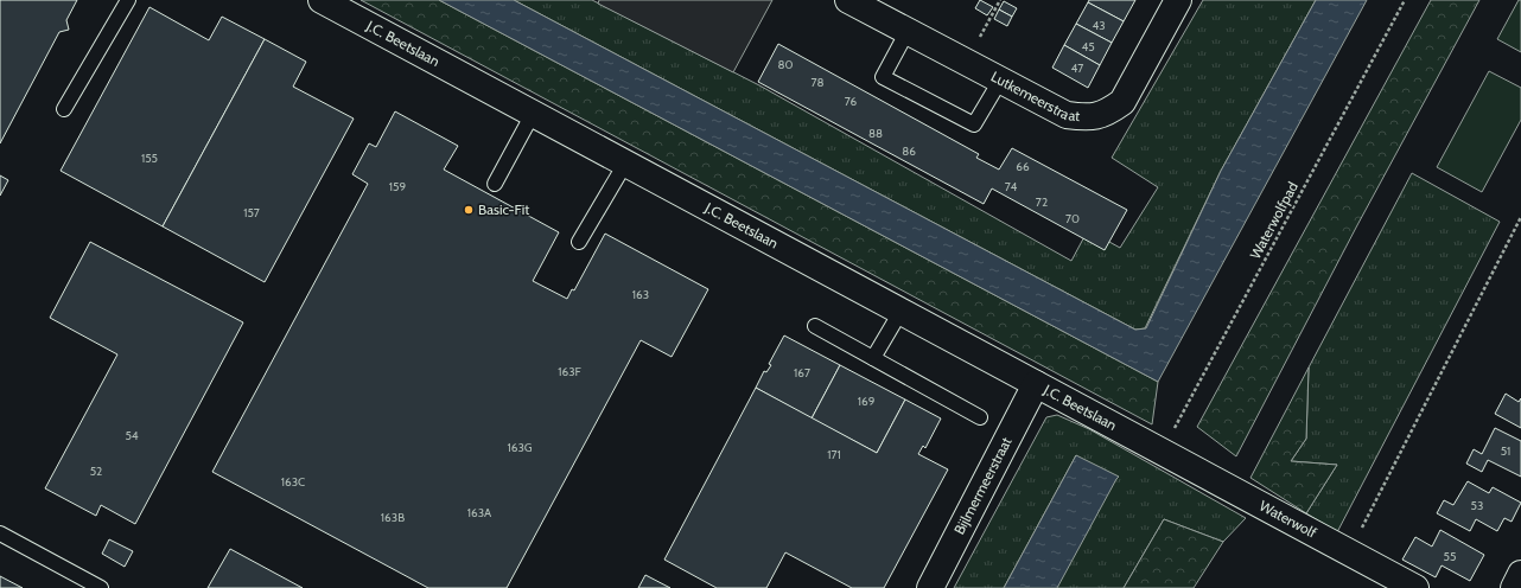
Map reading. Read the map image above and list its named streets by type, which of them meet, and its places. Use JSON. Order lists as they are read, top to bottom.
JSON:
{
  "streets": {
    "street": [
      "J.C. Beetslaan",
      "Lutkemeerstraat",
      "Bijlmermeerstraat",
      "Waterwolf"
    ],
    "path": ["Waterwolfpad"]
  },
  "crossings": [
    ["J.C. Beetslaan", "Waterwolfpad"],
    ["J.C. Beetslaan", "Bijlmermeerstraat"],
    ["J.C. Beetslaan", "Waterwolf"],
    ["Waterwolfpad", "Waterwolf"]
  ],
  "places": ["Basic-Fit"],
  "house_numbers": [
    "43",
    "45",
    "80",
    "47",
    "78",
    "76",
    "88",
    "86",
    "155",
    "66",
    "159",
    "74",
    "72",
    "157",
    "70",
    "163",
    "163F",
    "167",
    "169",
    "54",
    "163G",
    "51",
    "171",
    "52",
    "163C",
    "53",
    "163A",
    "163B",
    "55"
  ]
}
